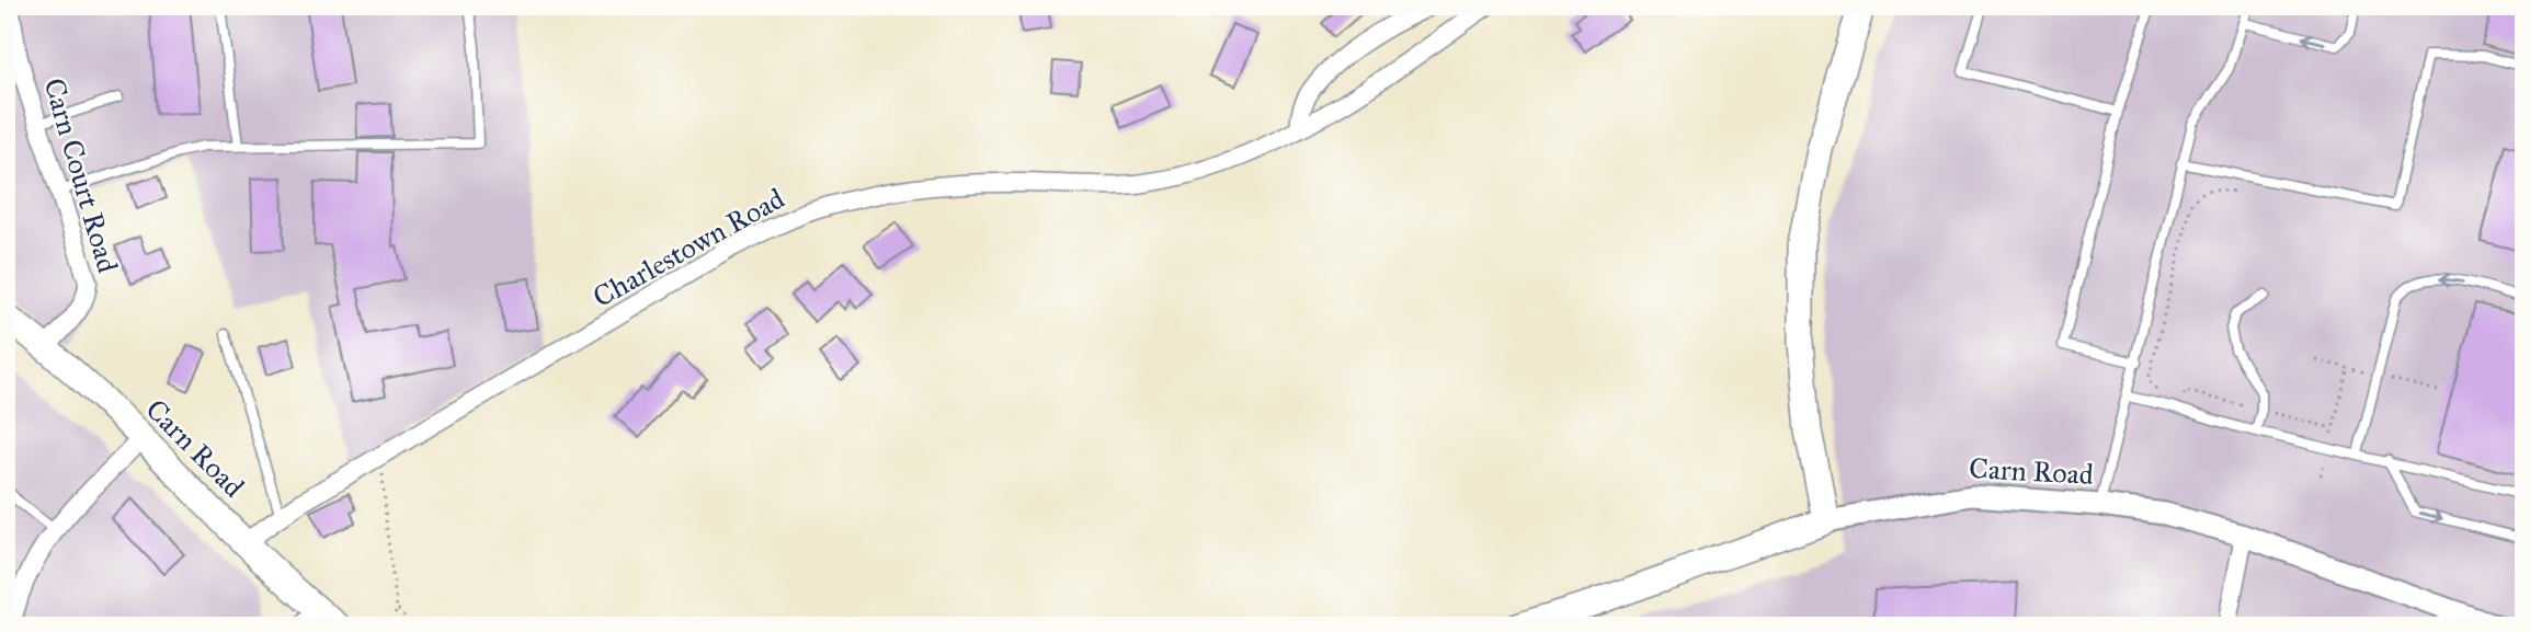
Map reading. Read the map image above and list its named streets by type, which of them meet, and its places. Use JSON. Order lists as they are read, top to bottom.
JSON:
{
  "streets": {
    "main road": ["Carn Road"],
    "street": ["Carn Court Road", "Charlestown Road"]
  },
  "crossings": [
    ["Carn Court Road", "Carn Road"],
    ["Charlestown Road", "Carn Road"]
  ]
}
